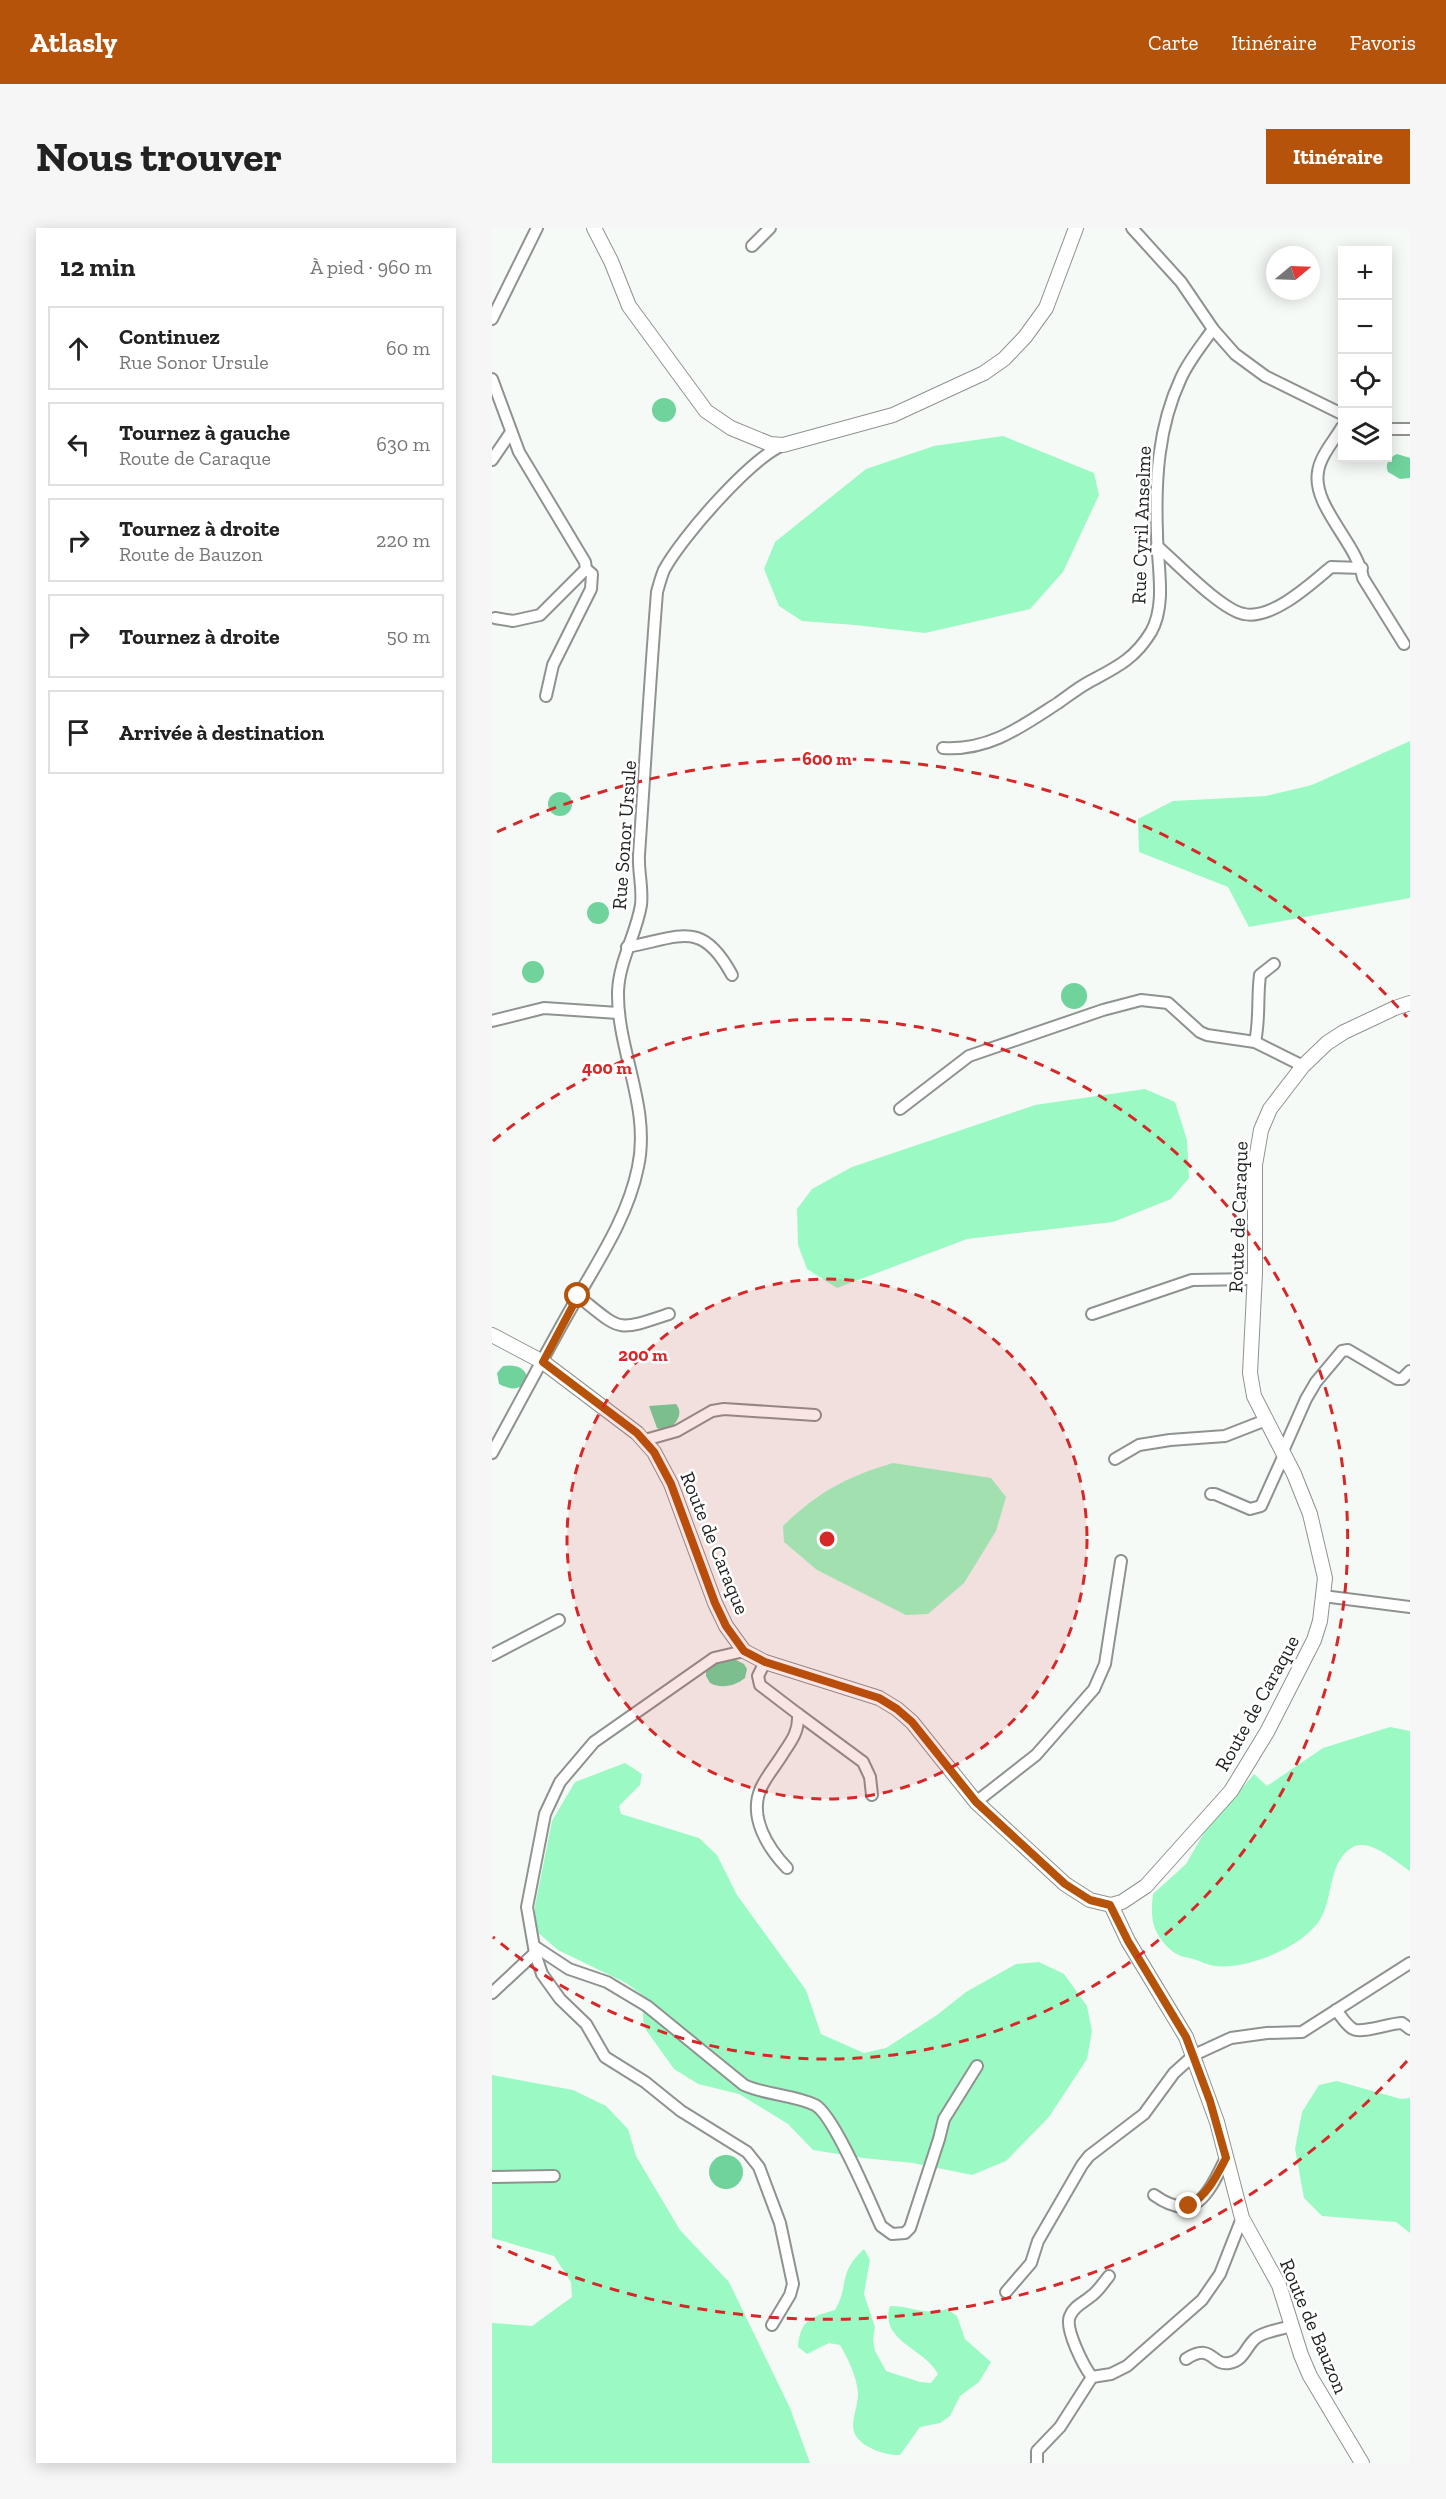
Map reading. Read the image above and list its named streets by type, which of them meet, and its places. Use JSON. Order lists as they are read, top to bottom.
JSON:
{
  "streets": {
    "street": [
      "Rue Cyril Anselme",
      "Rue Sonor Ursule",
      "Route de Caraque",
      "Route de Bauzon"
    ]
  },
  "crossings": [
    ["Rue Sonor Ursule", "Route de Caraque"],
    ["Route de Caraque", "Route de Bauzon"]
  ],
  "north": "right",
  "page": {
    "header": "Atlasly",
    "nav": ["Carte", "Itinéraire", "Favoris"],
    "buttons": "Itinéraire",
    "title": "Nous trouver",
    "heading": ["12 min", "À pied · 960 m"],
    "map_buttons": ["+", "−"],
    "list": [
      ["Continuez", "Rue Sonor Ursule", "60 m"],
      ["Tournez à gauche", "Route de Caraque", "630 m"],
      ["Tournez à droite", "Route de Bauzon", "220 m"],
      ["Tournez à droite", "50 m"],
      "Arrivée à destination"
    ]
  },
  "rings": ["600 m", "400 m", "200 m"]
}
